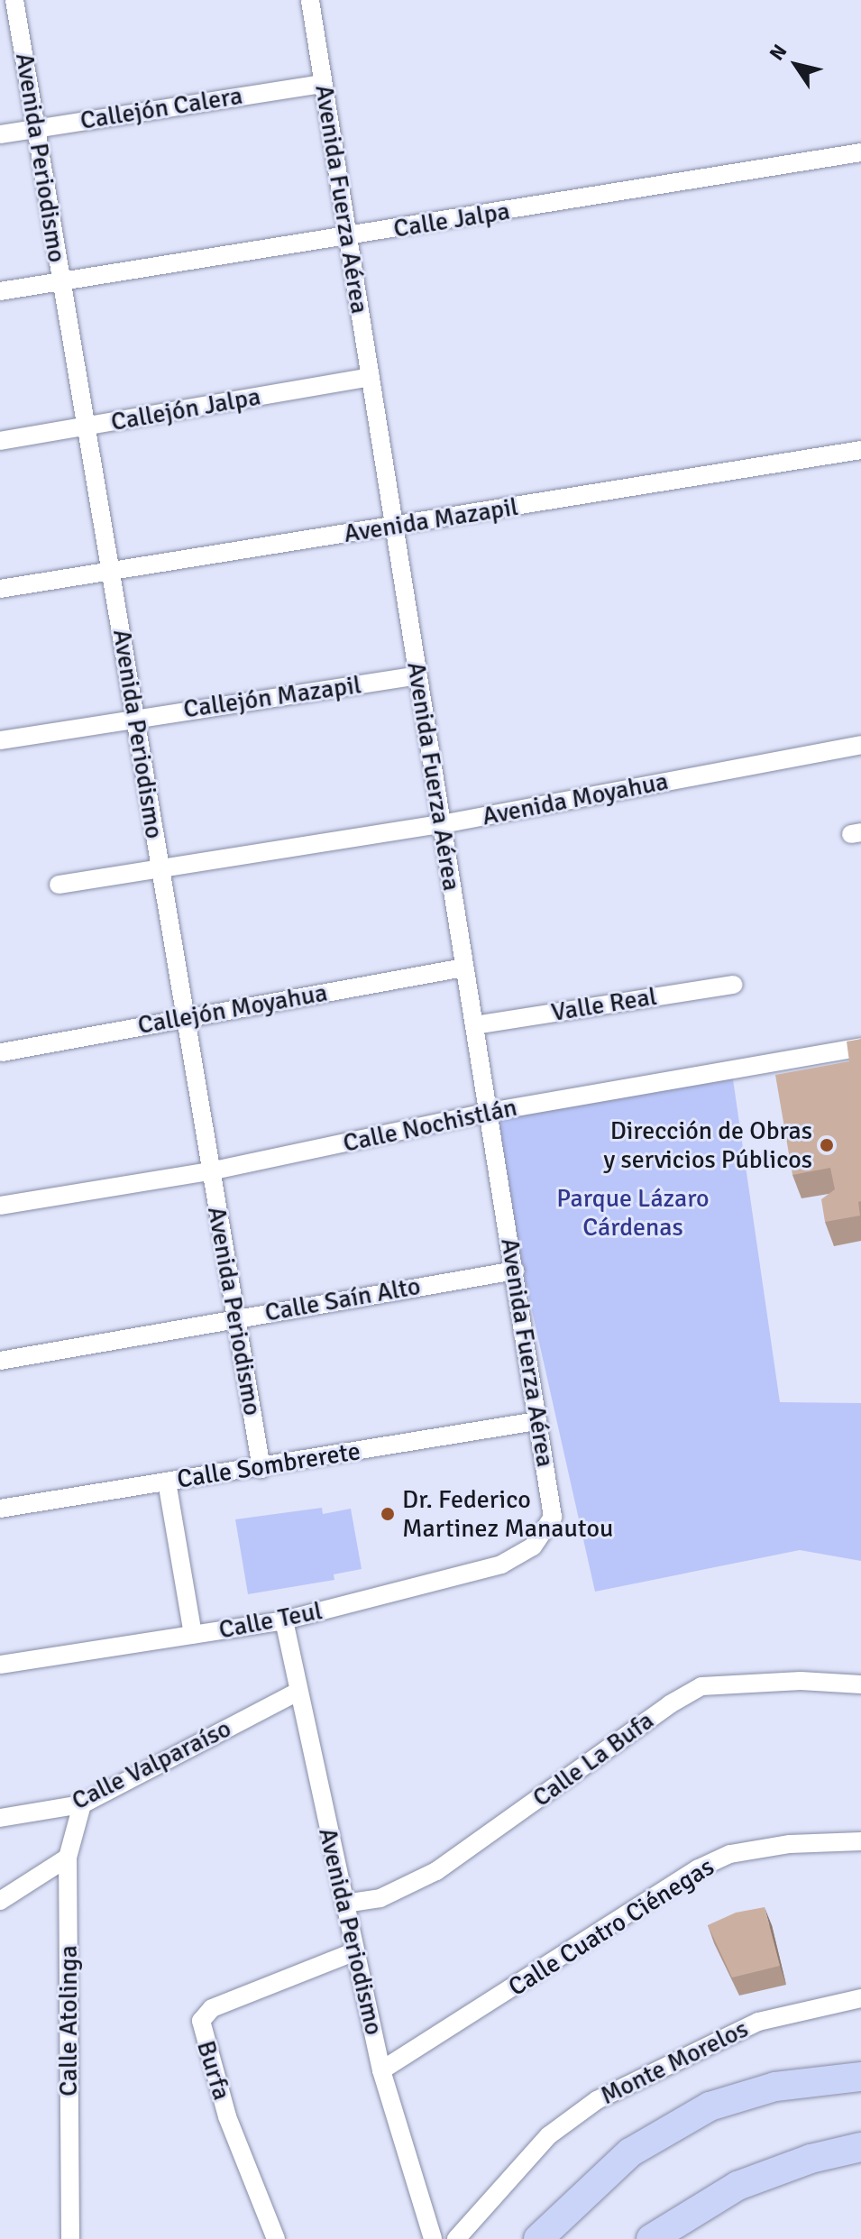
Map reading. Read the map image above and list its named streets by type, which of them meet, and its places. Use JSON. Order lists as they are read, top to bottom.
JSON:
{
  "streets": {
    "street": [
      "Callejón Calera",
      "Avenida Periodismo",
      "Avenida Fuerza Aérea",
      "Calle Jalpa",
      "Callejón Jalpa",
      "Avenida Mazapil",
      "Callejón Mazapil",
      "Avenida Moyahua",
      "Valle Real",
      "Callejón Moyahua",
      "Calle Nochistlán",
      "Calle Saín Alto",
      "Calle Sombrerete",
      "Calle Teul",
      "Calle La Bufa",
      "Calle Valparaíso",
      "Calle Cuatro Ciénegas",
      "Calle Atolinga",
      "Monte Morelos",
      "Burfa"
    ]
  },
  "crossings": [
    ["Callejón Calera", "Avenida Periodismo"],
    ["Callejón Calera", "Avenida Fuerza Aérea"],
    ["Avenida Periodismo", "Calle Jalpa"],
    ["Avenida Periodismo", "Callejón Jalpa"],
    ["Avenida Periodismo", "Avenida Mazapil"],
    ["Avenida Periodismo", "Callejón Mazapil"],
    ["Avenida Periodismo", "Avenida Moyahua"],
    ["Avenida Periodismo", "Callejón Moyahua"],
    ["Avenida Periodismo", "Calle Nochistlán"],
    ["Avenida Periodismo", "Calle Saín Alto"],
    ["Avenida Periodismo", "Calle Sombrerete"],
    ["Avenida Periodismo", "Calle Teul"],
    ["Avenida Periodismo", "Calle La Bufa"],
    ["Avenida Periodismo", "Calle Valparaíso"],
    ["Avenida Periodismo", "Calle Cuatro Ciénegas"],
    ["Avenida Periodismo", "Burfa"],
    ["Avenida Fuerza Aérea", "Calle Jalpa"],
    ["Avenida Fuerza Aérea", "Callejón Jalpa"],
    ["Avenida Fuerza Aérea", "Avenida Mazapil"],
    ["Avenida Fuerza Aérea", "Callejón Mazapil"],
    ["Avenida Fuerza Aérea", "Avenida Moyahua"],
    ["Avenida Fuerza Aérea", "Valle Real"],
    ["Avenida Fuerza Aérea", "Callejón Moyahua"],
    ["Avenida Fuerza Aérea", "Calle Nochistlán"],
    ["Avenida Fuerza Aérea", "Calle Saín Alto"],
    ["Avenida Fuerza Aérea", "Calle Sombrerete"],
    ["Avenida Fuerza Aérea", "Calle Teul"],
    ["Calle Valparaíso", "Calle Atolinga"]
  ],
  "parks": ["Parque Lázaro Cárdenas"],
  "places": ["Dirección de Obras y servicios Públicos", "Dr. Federico Martinez Manautou"],
  "north": "top left"
}
